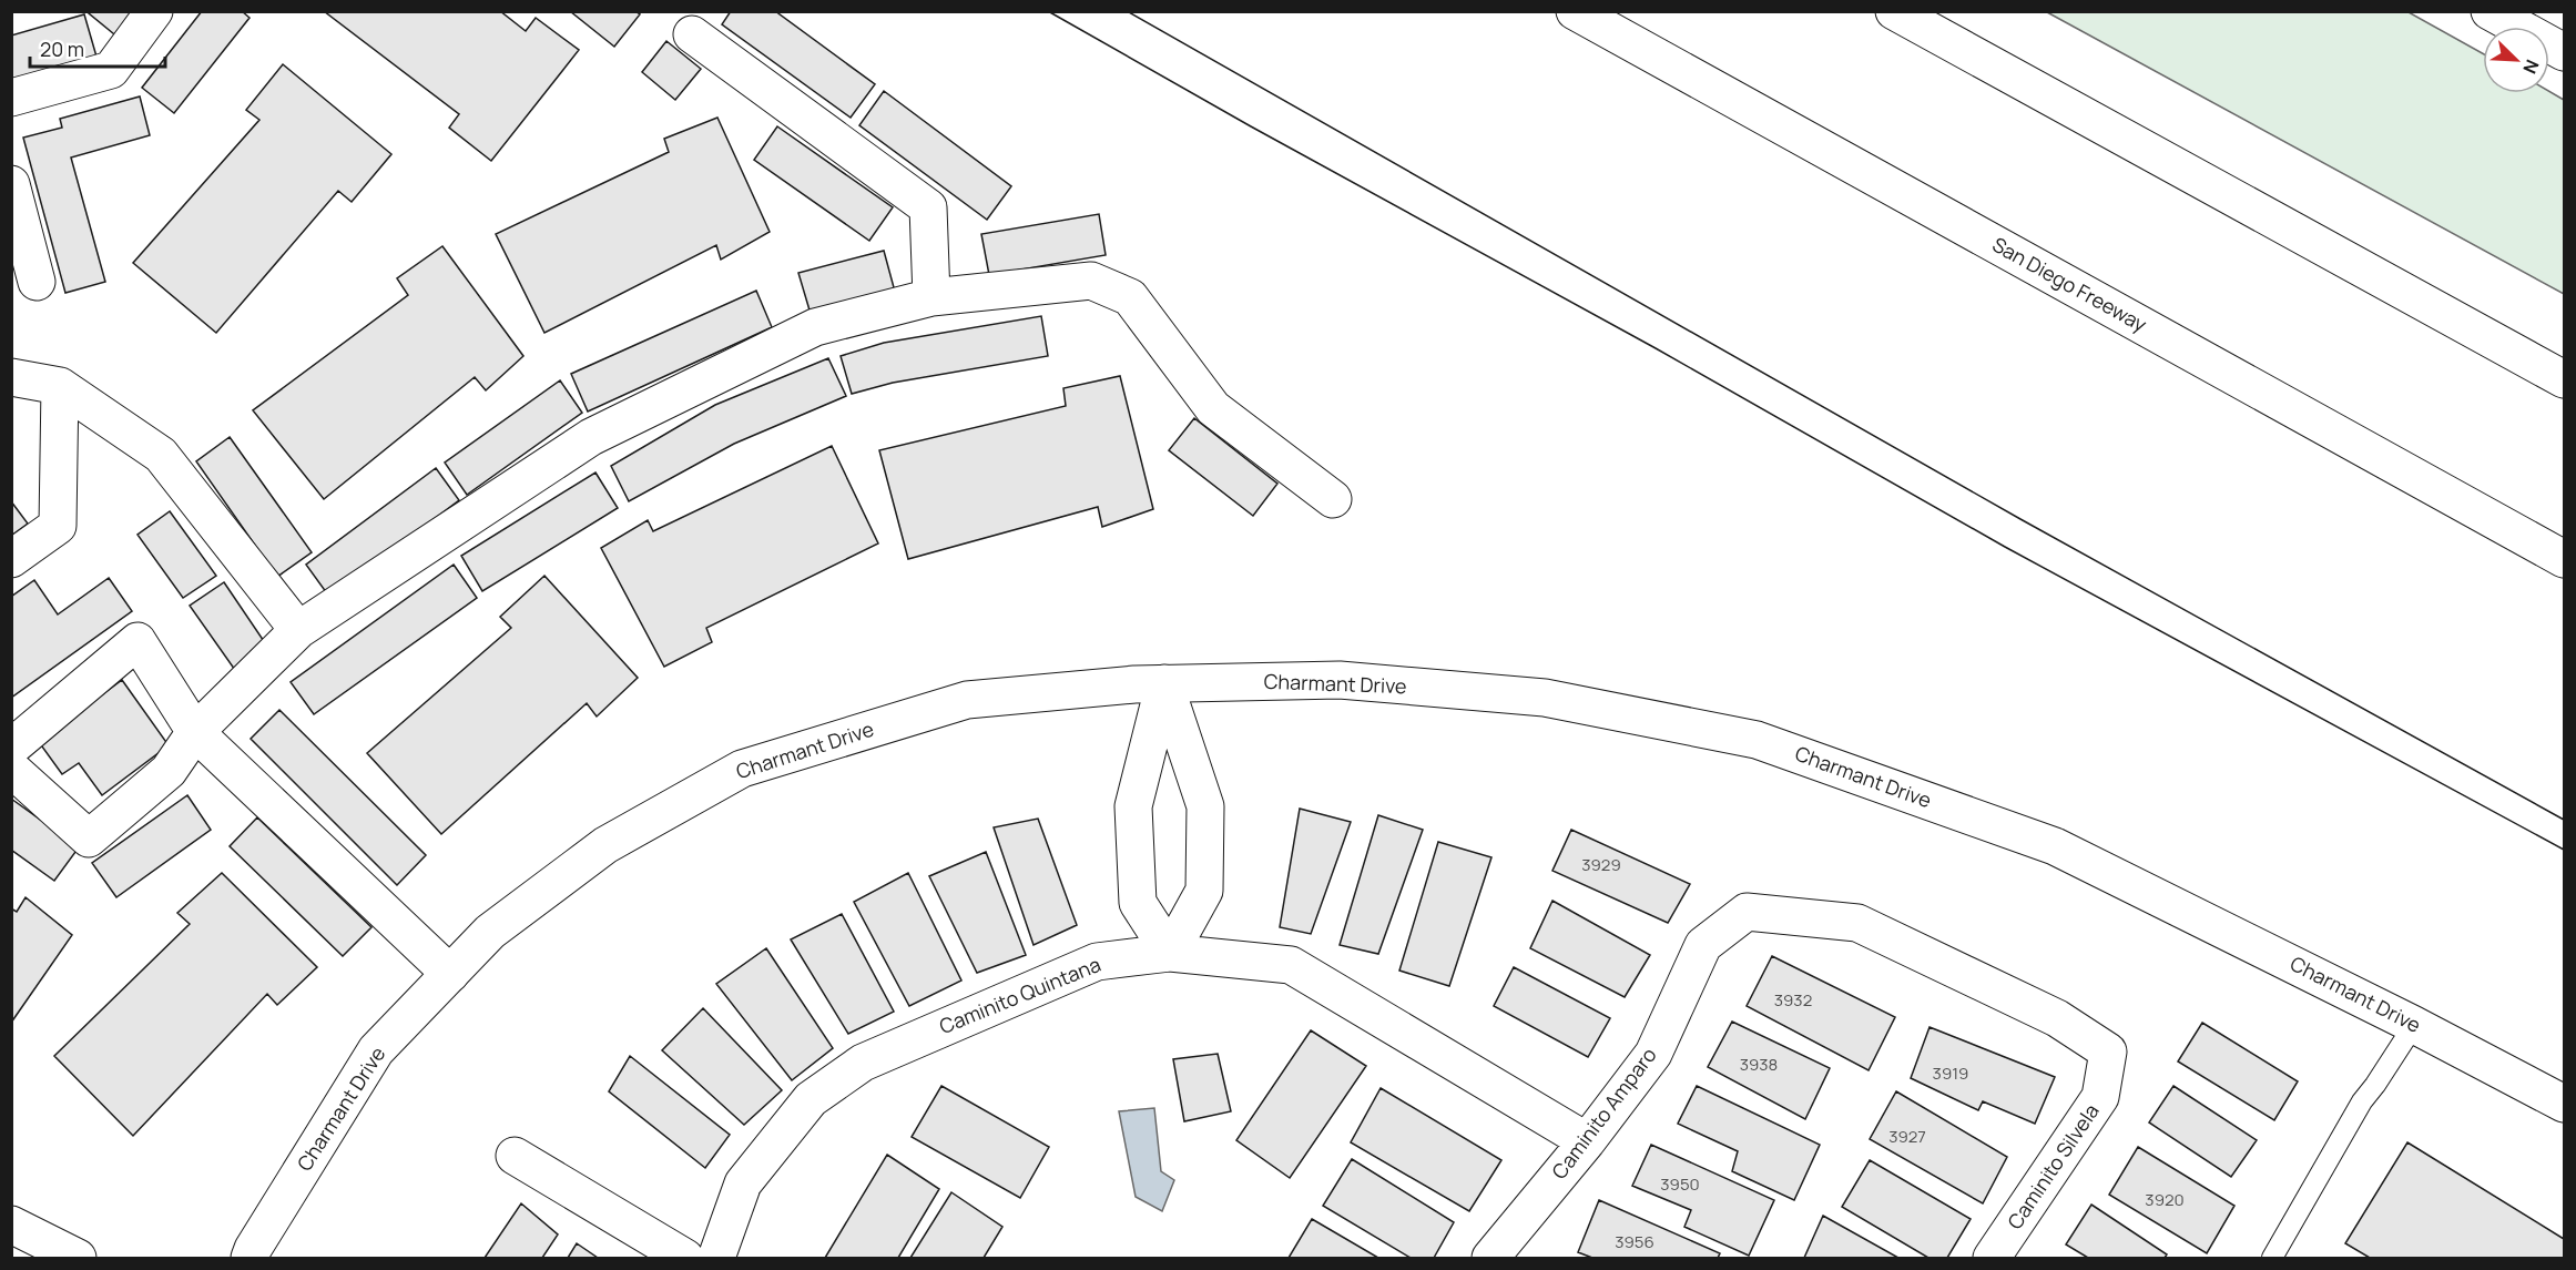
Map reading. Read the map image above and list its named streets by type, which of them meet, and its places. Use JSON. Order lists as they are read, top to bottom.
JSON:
{
  "streets": {
    "main road": [
      "San Diego Freeway",
      "Charmant Drive",
      "Caminito Quintana",
      "Caminito Amparo",
      "Caminito Silvela"
    ]
  },
  "crossings": [
    ["Caminito Quintana", "Caminito Amparo"],
    ["Caminito Amparo", "Caminito Silvela"]
  ],
  "house_numbers": [
    "3929",
    "3932",
    "3938",
    "3919",
    "3927",
    "3950",
    "3920",
    "3956"
  ],
  "scale_bar": "20 m",
  "north": "bottom right"
}
